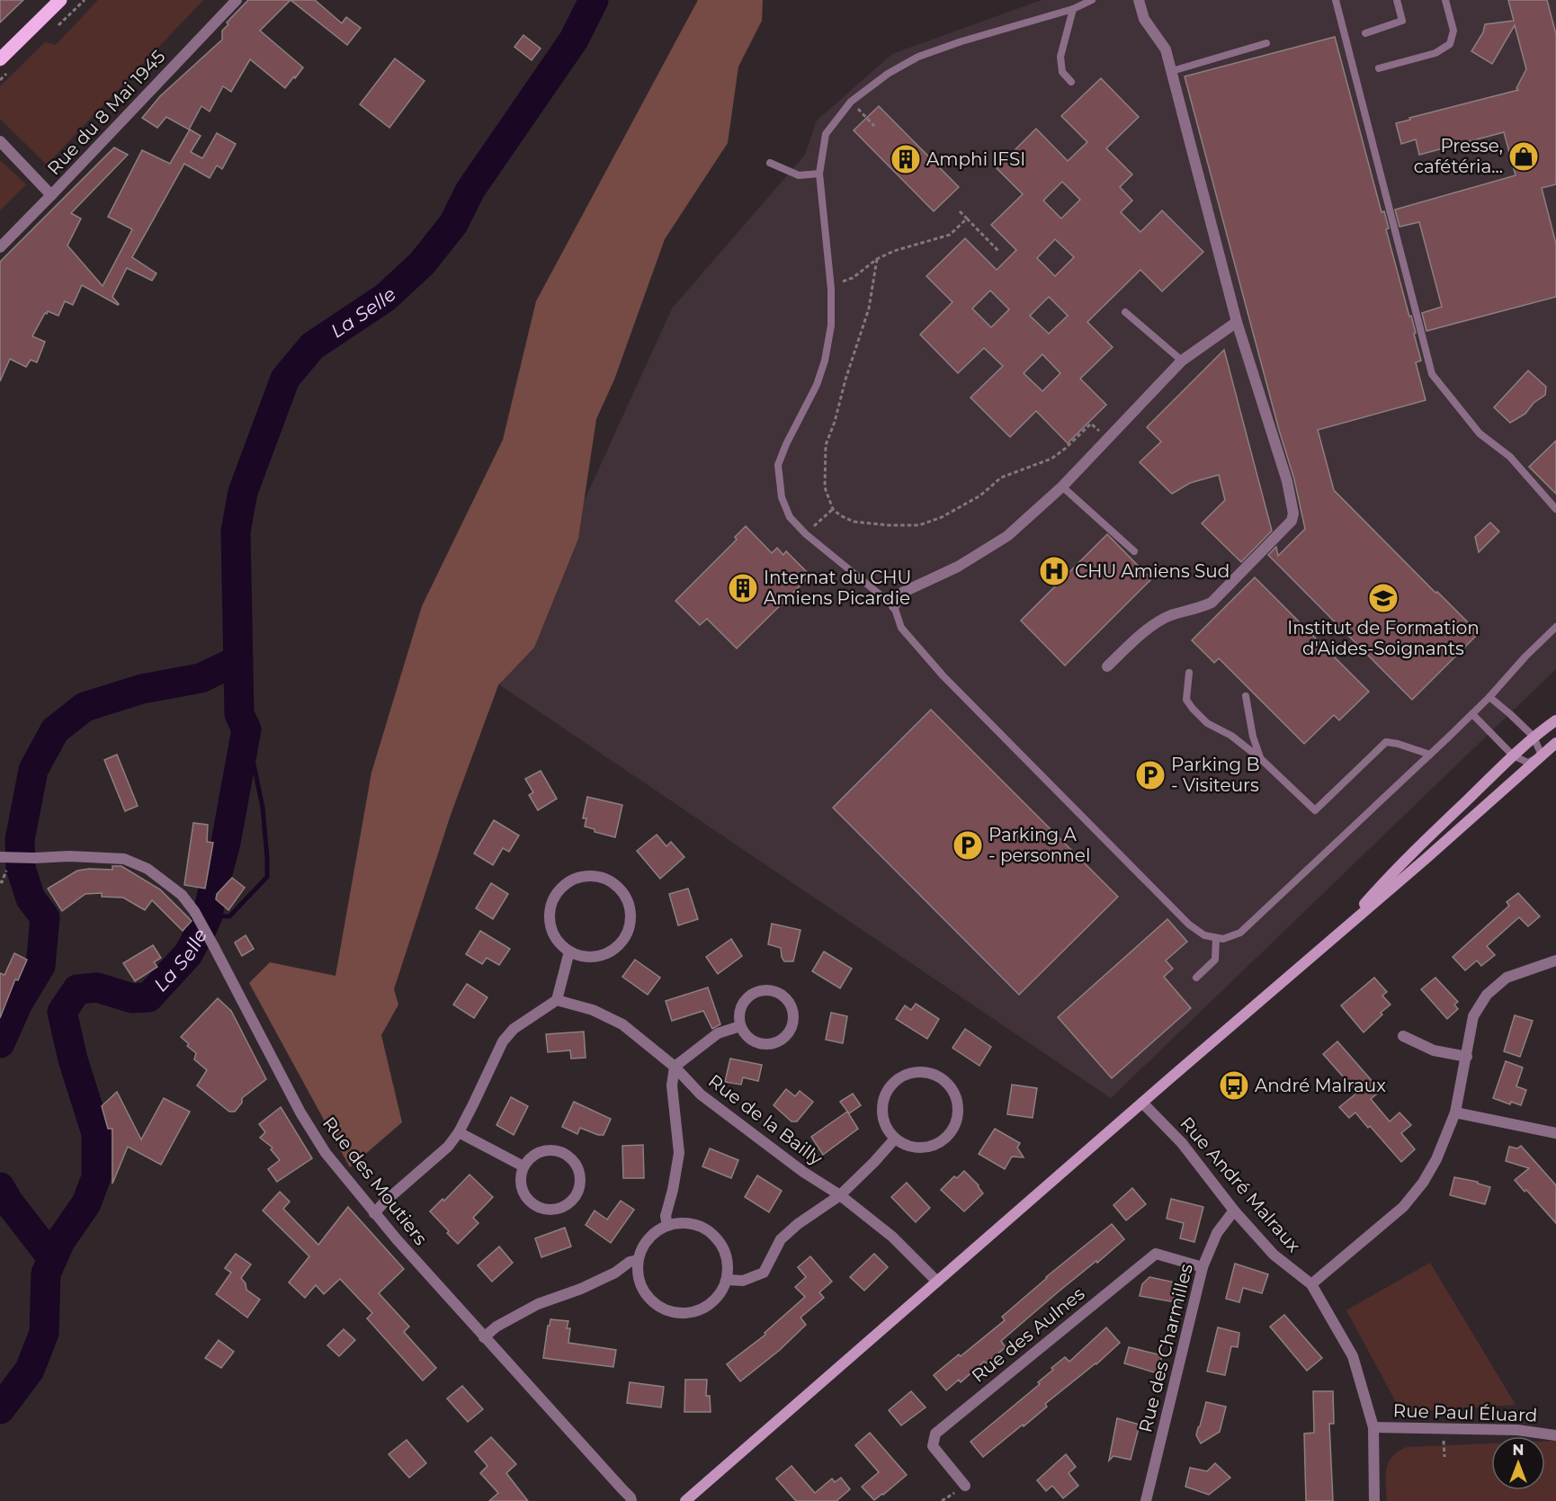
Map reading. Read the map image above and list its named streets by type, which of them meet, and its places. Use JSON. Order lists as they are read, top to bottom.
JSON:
{
  "streets": {
    "street": [
      "Rue du 8 Mai 1945",
      "Rue de la Bailly",
      "Rue des Moutiers",
      "Rue André Malraux",
      "Rue des Aulnes",
      "Rue des Charmilles",
      "Rue Paul Éluard"
    ]
  },
  "crossings": [
    ["Rue André Malraux", "Rue des Charmilles"],
    ["Rue André Malraux", "Rue Paul Éluard"],
    ["Rue des Aulnes", "Rue des Charmilles"]
  ],
  "water": ["La Selle"],
  "places": {
    "shop": ["Presse, cafétéria..."],
    "building": ["Amphi IFSI", "Internat du CHU Amiens Picardie"],
    "hospital": ["CHU Amiens Sud"],
    "school or university": ["Institut de Formation d'Aides-Soignants"],
    "parking": ["Parking B - Visiteurs", "Parking A - personnel"],
    "bus stop": ["André Malraux"]
  },
  "north": "top"
}
